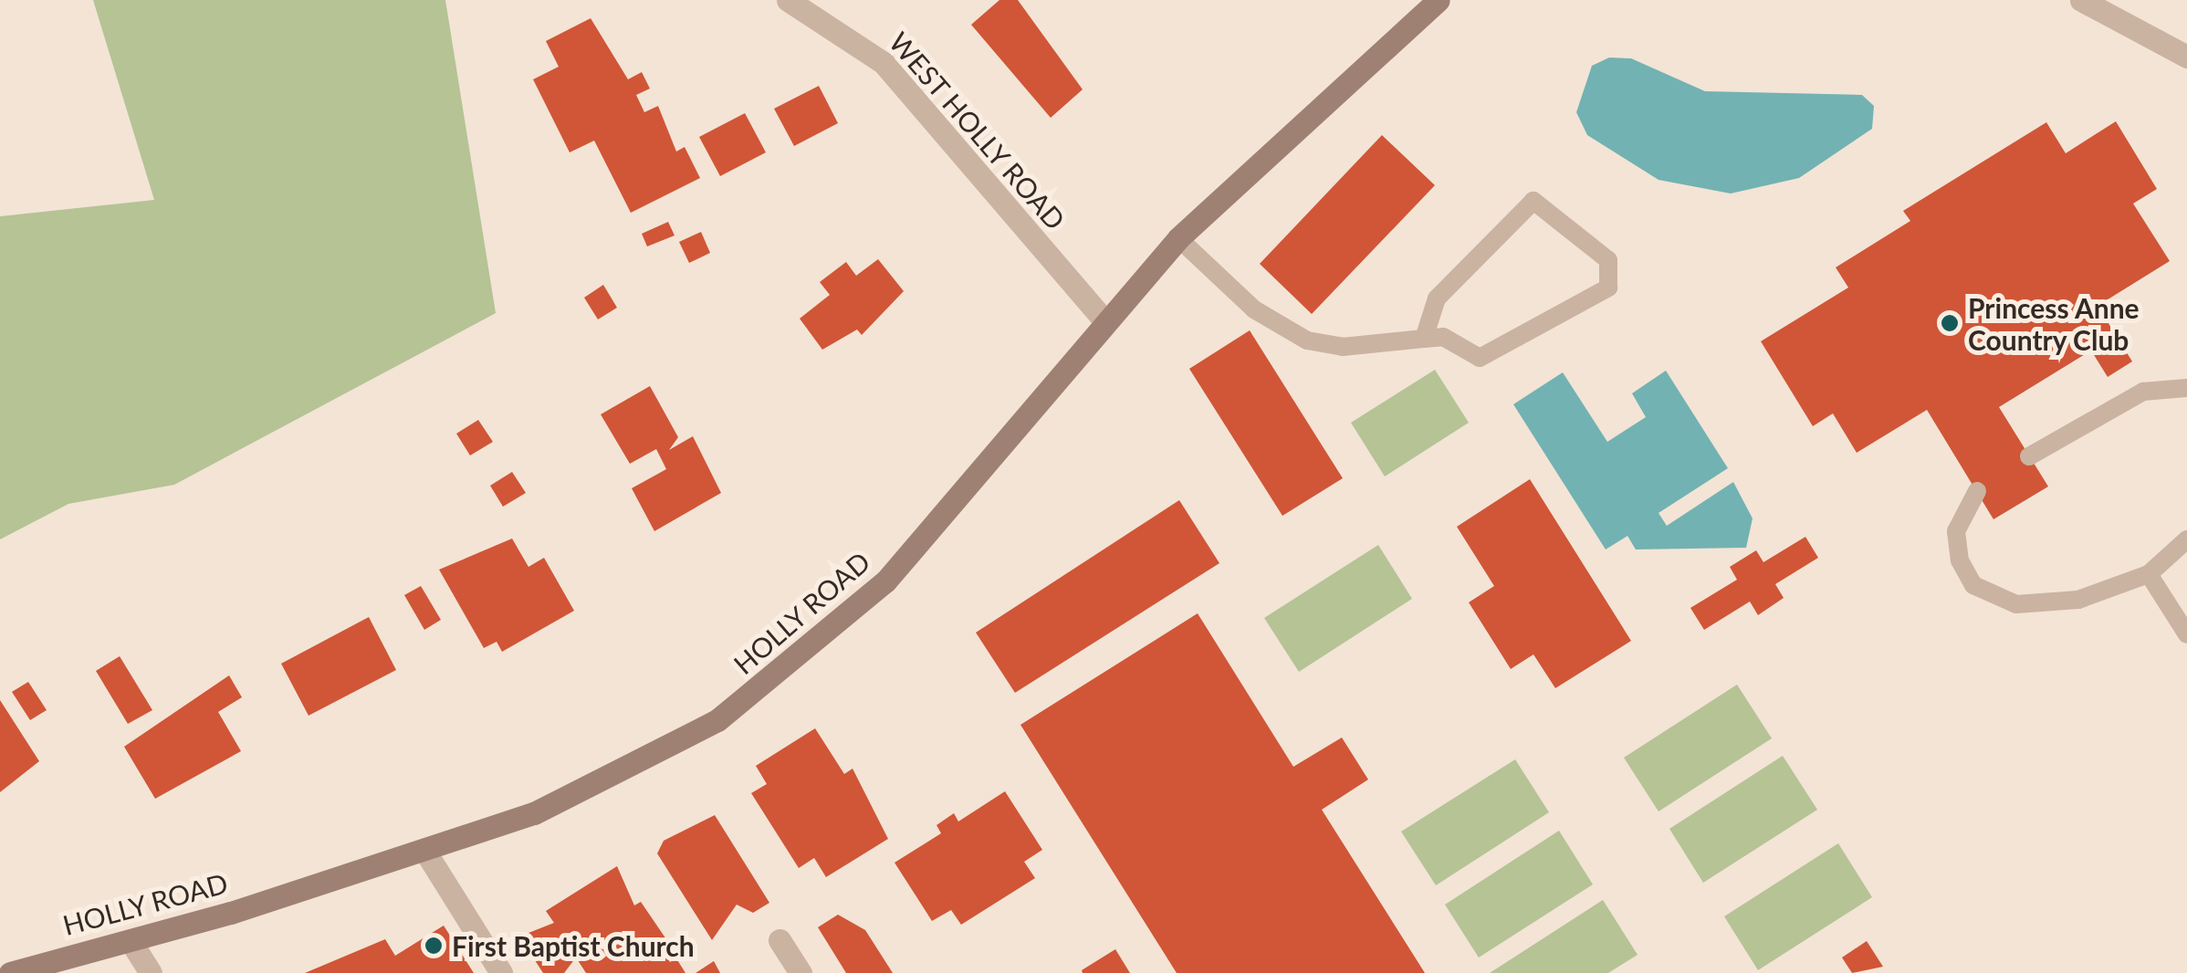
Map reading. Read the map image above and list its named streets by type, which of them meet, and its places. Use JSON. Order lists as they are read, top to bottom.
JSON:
{
  "streets": {
    "street": ["WEST HOLLY ROAD", "HOLLY ROAD"]
  },
  "crossings": [
    ["WEST HOLLY ROAD", "HOLLY ROAD"]
  ],
  "places": ["Princess Anne Country Club", "First Baptist Church"]
}
